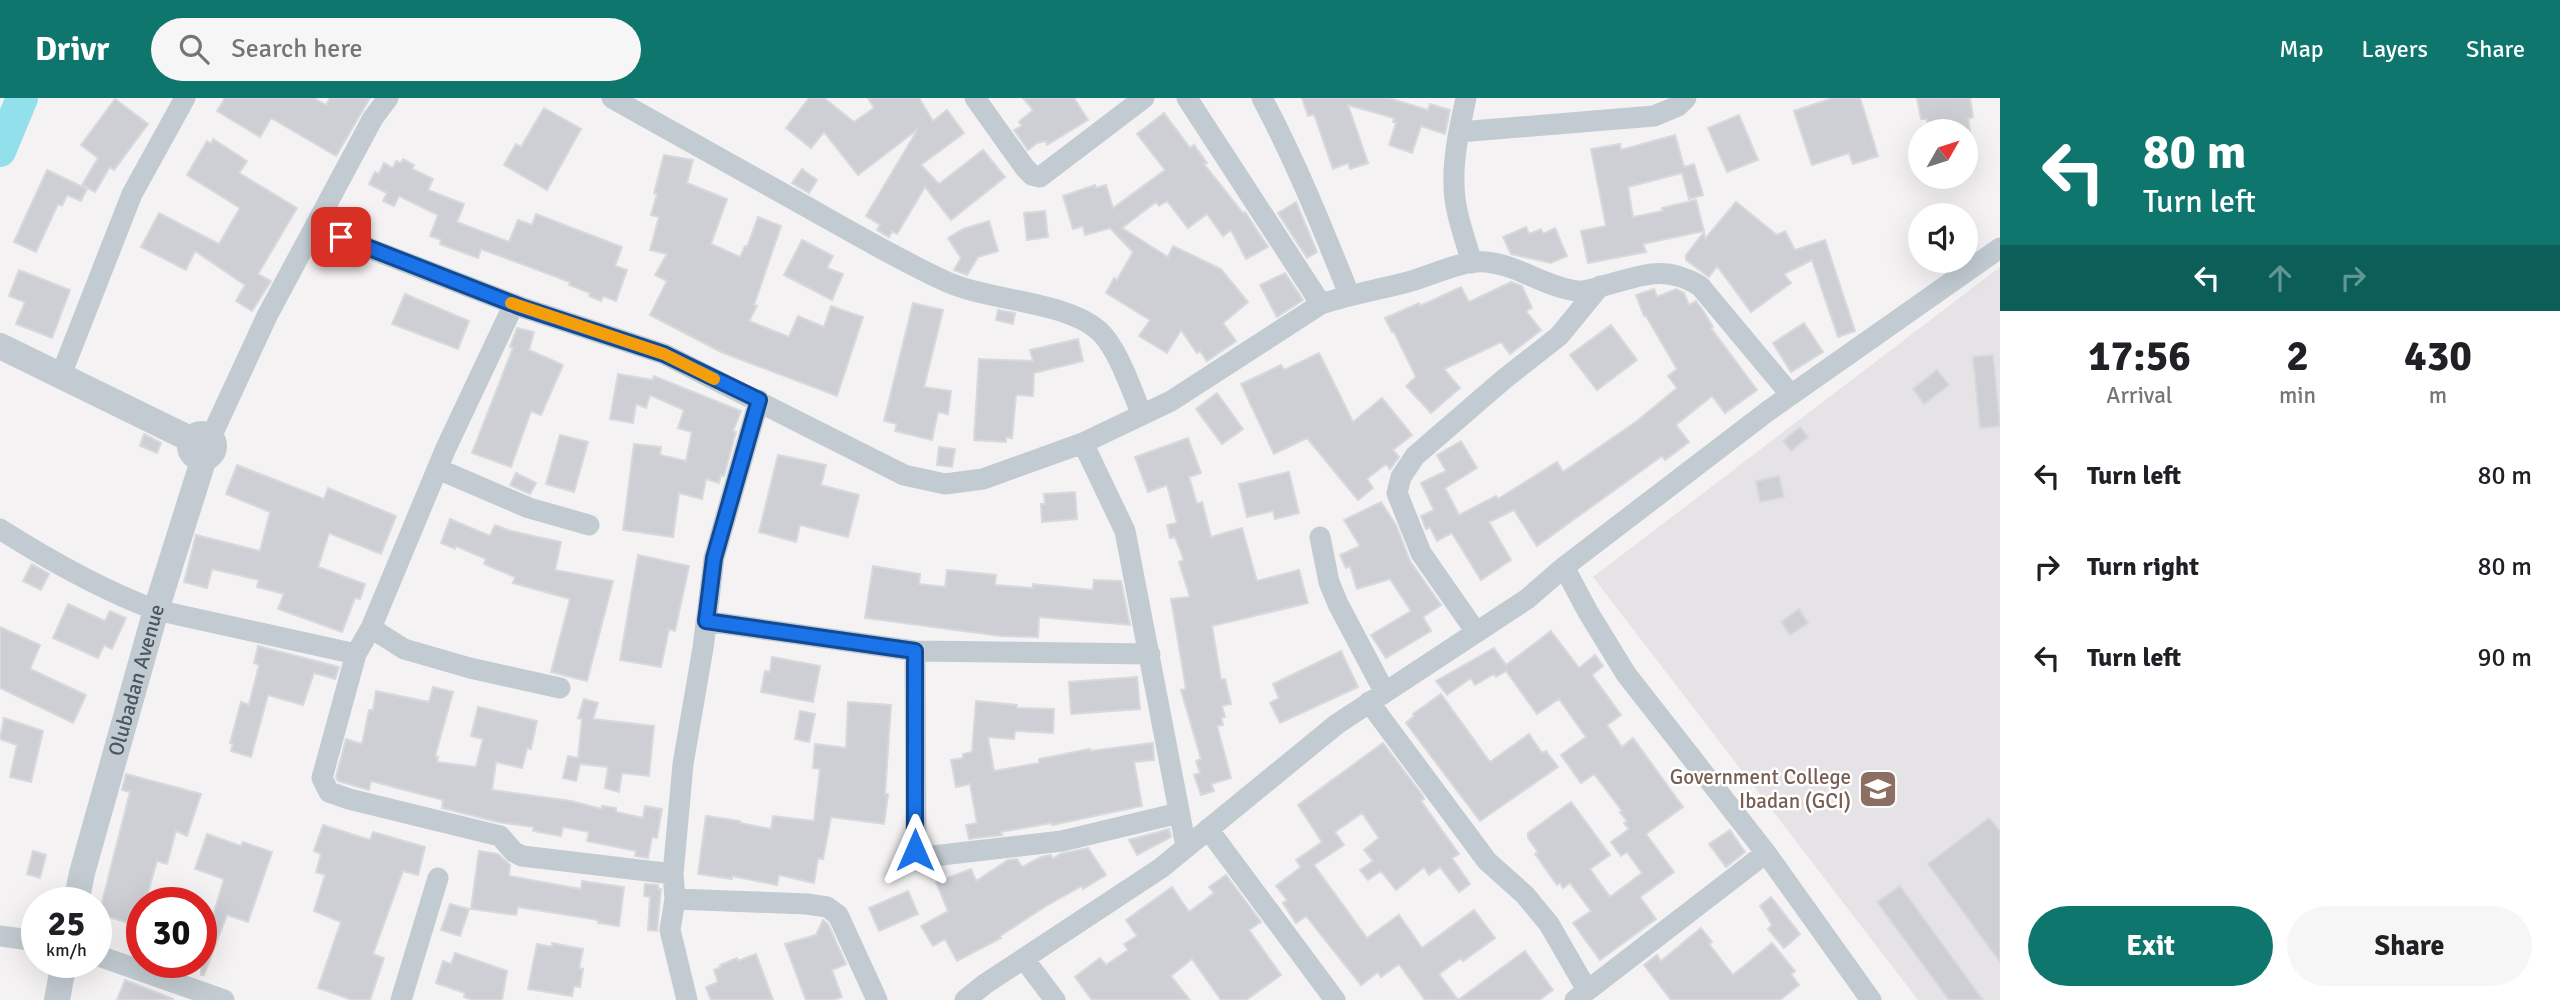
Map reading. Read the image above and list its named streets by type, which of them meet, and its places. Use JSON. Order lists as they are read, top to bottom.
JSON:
{
  "streets": {
    "street": ["Olubadan Avenue"]
  },
  "places": {
    "school or university": ["Government College Ibadan (GCI)"]
  },
  "north": "top right",
  "page": {
    "header": "Drivr",
    "search": "Search here",
    "nav": ["Map", "Layers", "Share"],
    "turn": ["80 m", "Turn left"],
    "eta": [
      "17:56",
      "Arrival",
      "2",
      "min",
      "430",
      "m"
    ],
    "list": [
      {
        "name": "Turn left",
        "value": "80 m"
      },
      {
        "name": "Turn right",
        "value": "80 m"
      },
      {
        "name": "Turn left",
        "value": "90 m"
      }
    ],
    "speed": "25 km/h",
    "limit": "30",
    "buttons": ["Exit", "Share"]
  }
}
